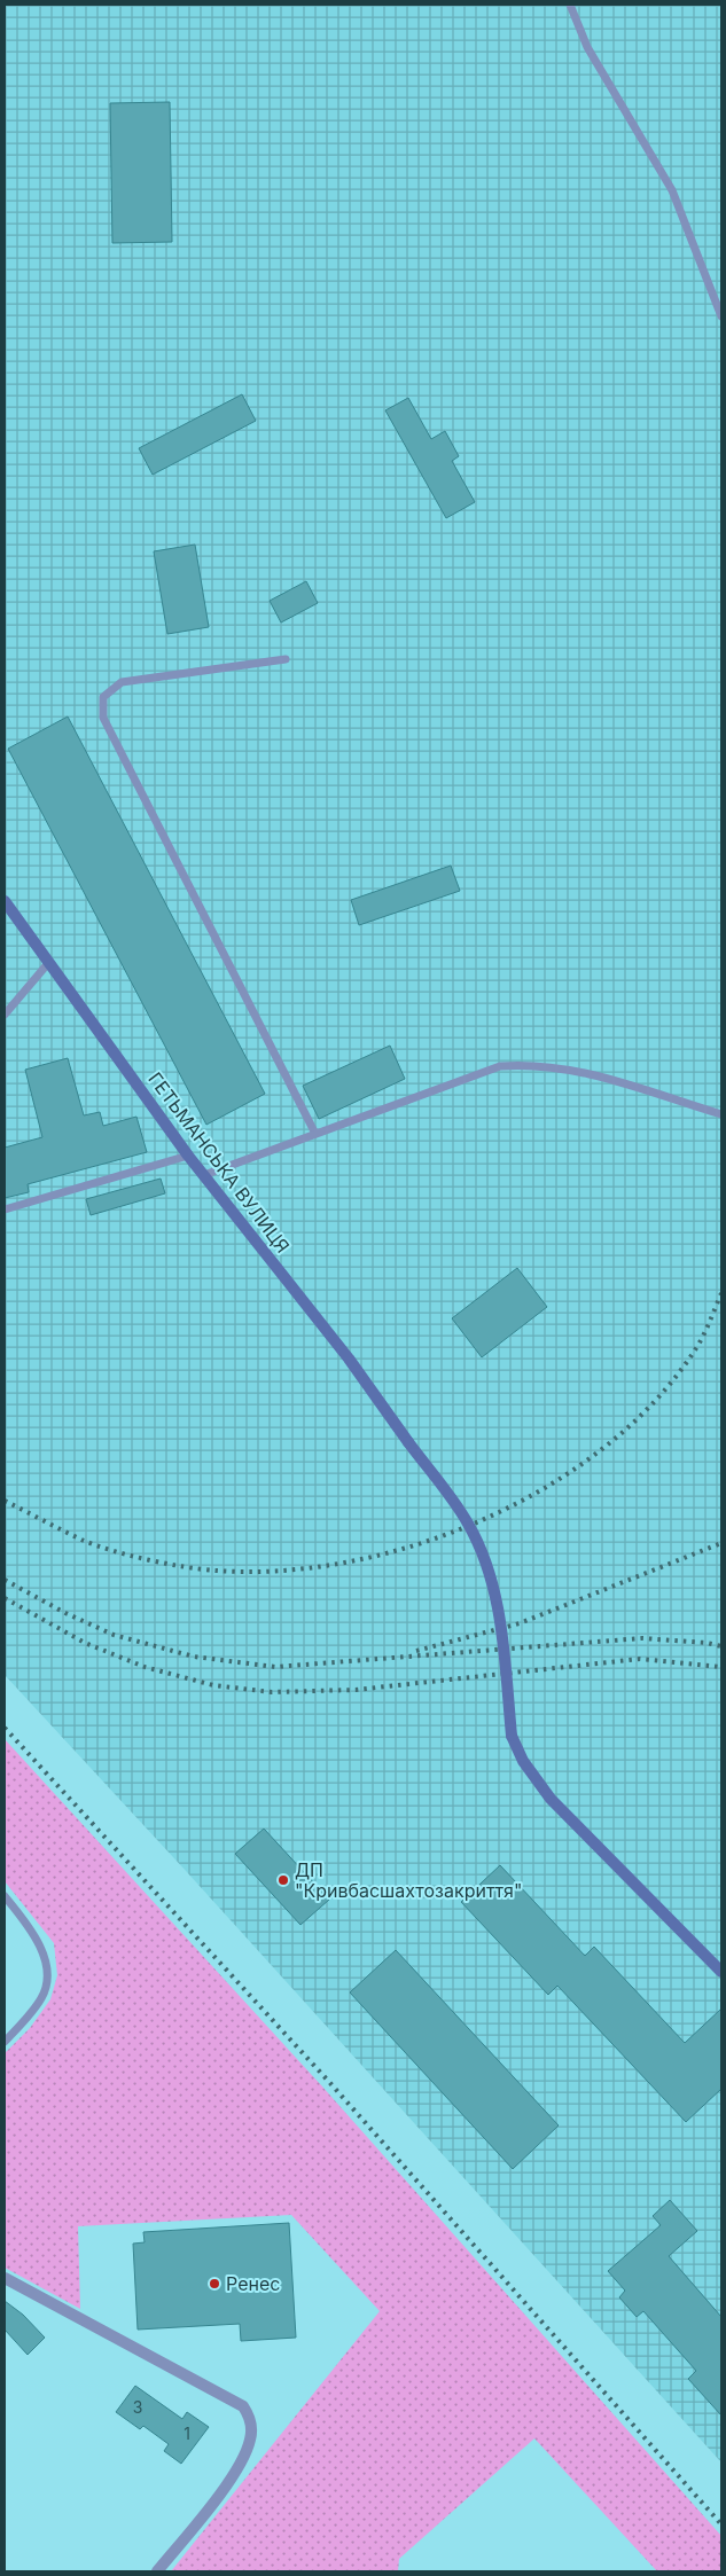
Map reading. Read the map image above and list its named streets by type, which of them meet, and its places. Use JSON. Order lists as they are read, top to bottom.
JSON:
{
  "streets": {
    "street": ["ГЕТЬМАНСЬКА ВУЛИЦЯ"]
  },
  "places": ["ДП \"Кривбасшахтозакриття\"", "Ренес"],
  "house_numbers": ["3", "1"]
}
